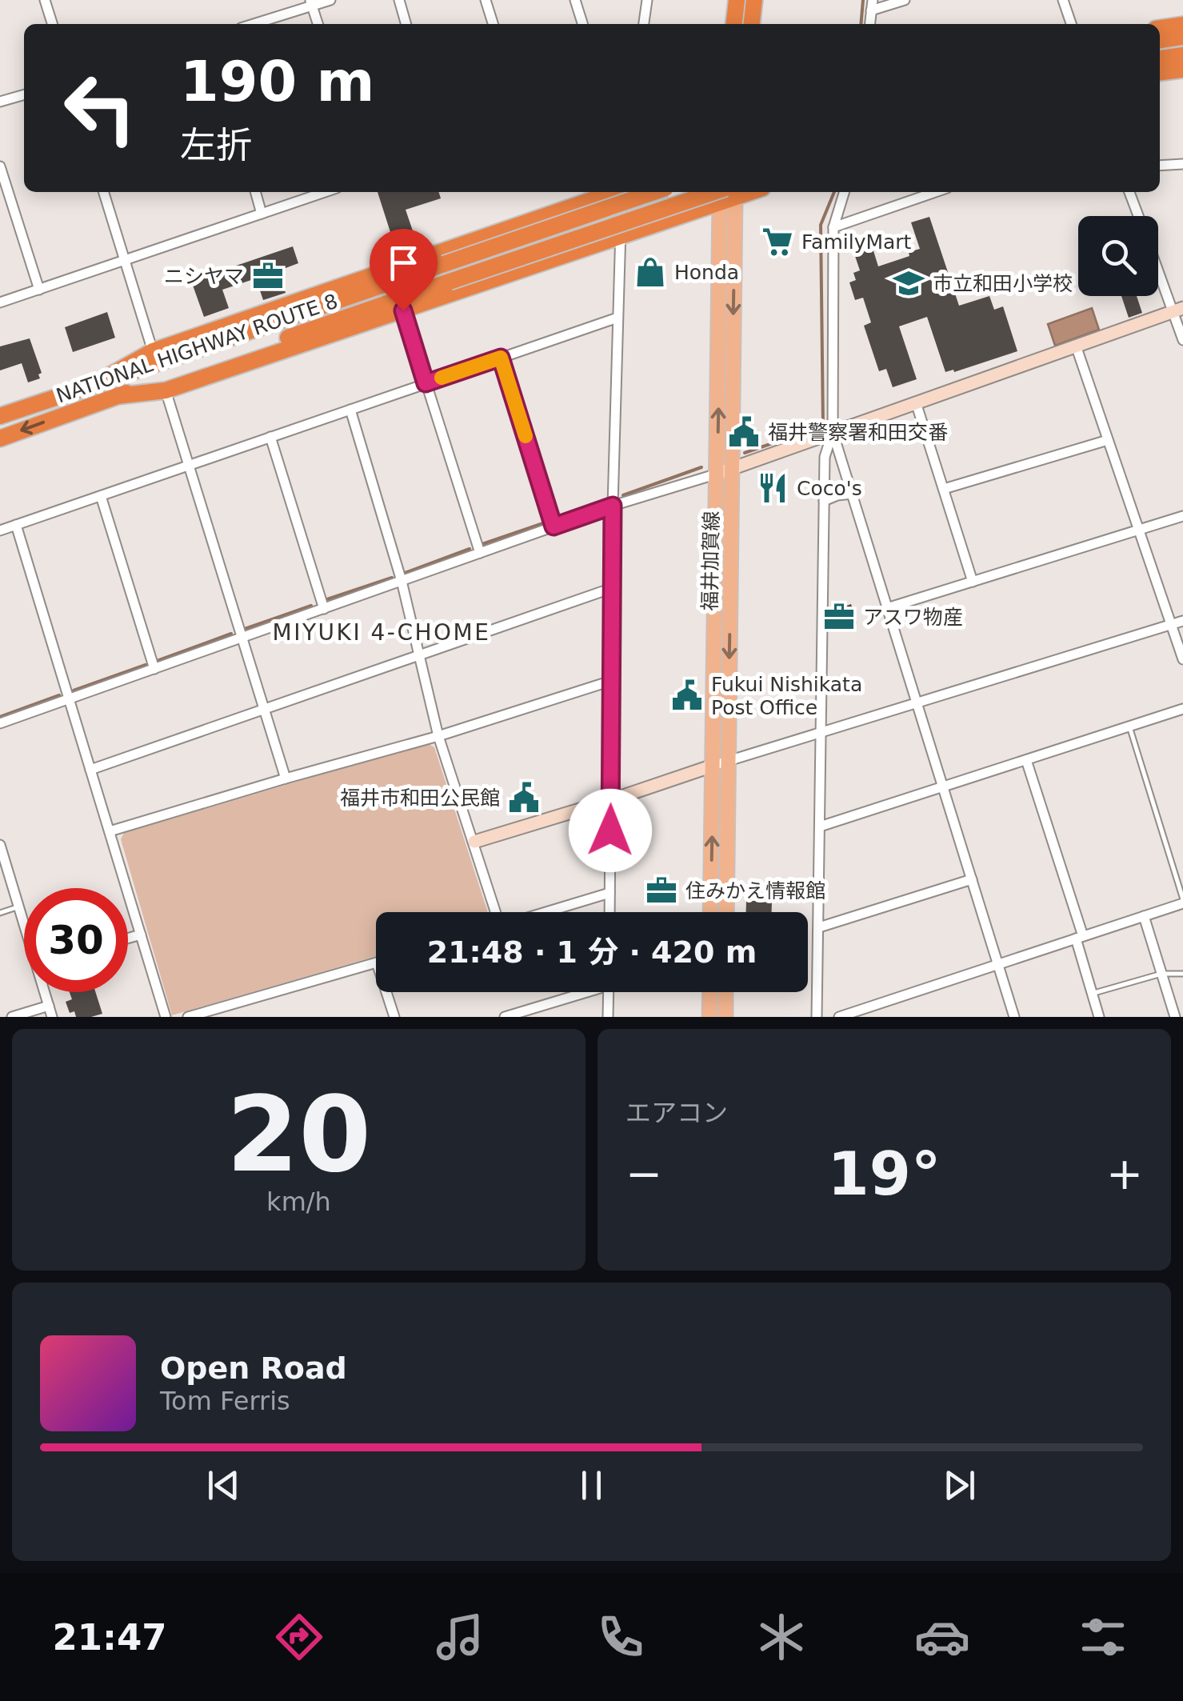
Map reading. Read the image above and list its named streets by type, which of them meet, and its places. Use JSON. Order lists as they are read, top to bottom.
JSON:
{
  "streets": {
    "highway": ["NATIONAL HIGHWAY ROUTE 8"],
    "main road": ["福井加賀線"]
  },
  "crossings": [
    ["NATIONAL HIGHWAY ROUTE 8", "福井加賀線"]
  ],
  "districts": ["MIYUKI 4-CHOME"],
  "places": {
    "supermarket": ["FamilyMart"],
    "shop": ["Honda"],
    "office": ["ニシヤマ", "アスワ物産", "住みかえ情報館"],
    "school or university": ["市立和田小学校"],
    "public building": ["福井警察署和田交番", "Fukui Nishikata Post Office", "福井市和田公民館"],
    "restaurant": ["Coco's"]
  },
  "page": {
    "turn": ["190 m", "左折"],
    "limit": "30",
    "trip": "21:48 · 1 分 · 420 m",
    "tile": [
      ["20", "km/h"],
      "エアコン"
    ],
    "heat": ["−", "19°", "+"],
    "song": ["Open Road", "Tom Ferris"],
    "tabs": "21:47"
  }
}
